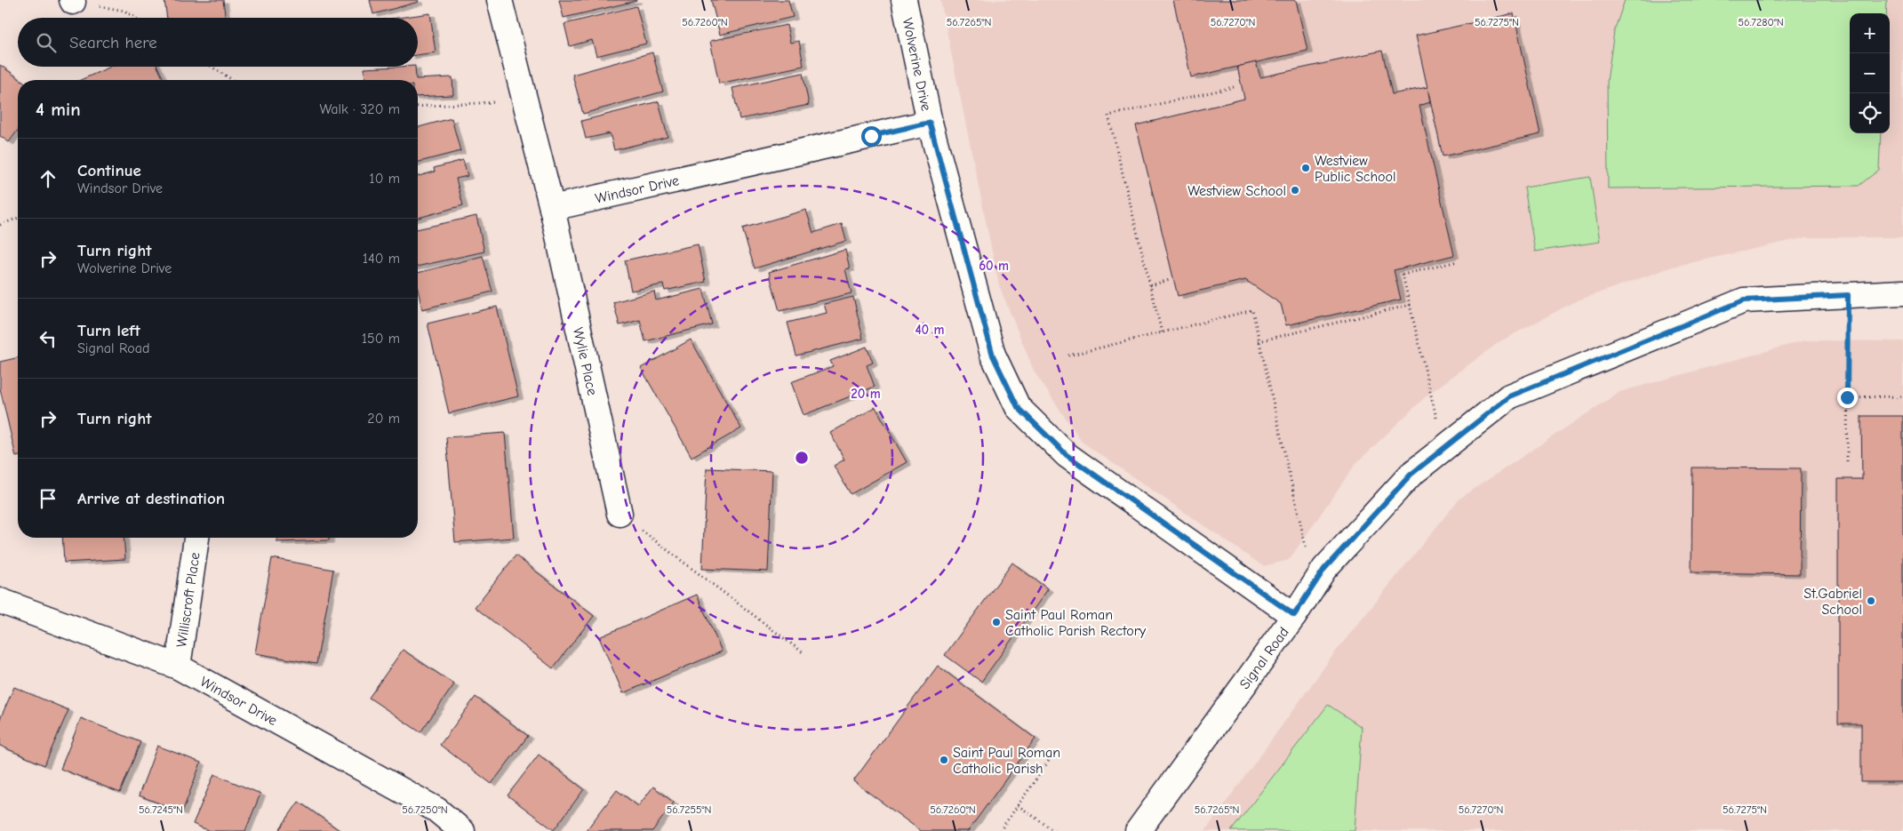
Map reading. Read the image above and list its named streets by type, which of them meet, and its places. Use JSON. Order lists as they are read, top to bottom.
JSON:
{
  "streets": {
    "street": [
      "Wolverine Drive",
      "Windsor Drive",
      "Wylie Place",
      "Williscroft Place",
      "Signal Road"
    ]
  },
  "crossings": [
    ["Wolverine Drive", "Windsor Drive"],
    ["Wolverine Drive", "Signal Road"],
    ["Windsor Drive", "Wylie Place"],
    ["Windsor Drive", "Williscroft Place"]
  ],
  "places": [
    "Westview Public School",
    "Westview School",
    "St.Gabriel School",
    "Saint Paul Roman Catholic Parish Rectory",
    "Saint Paul Roman Catholic Parish"
  ],
  "page": {
    "map_buttons": ["+", "−"],
    "search": "Search here",
    "heading": ["4 min", "Walk · 320 m"],
    "list": [
      ["Continue", "Windsor Drive", "10 m"],
      ["Turn right", "Wolverine Drive", "140 m"],
      ["Turn left", "Signal Road", "150 m"],
      ["Turn right", "20 m"],
      "Arrive at destination"
    ]
  },
  "coordinates": [
    "56.7260°N",
    "56.7265°N",
    "56.7270°N",
    "56.7275°N",
    "56.7280°N",
    "56.7245°N",
    "56.7250°N",
    "56.7255°N"
  ],
  "rings": ["60 m", "40 m", "20 m"]
}
